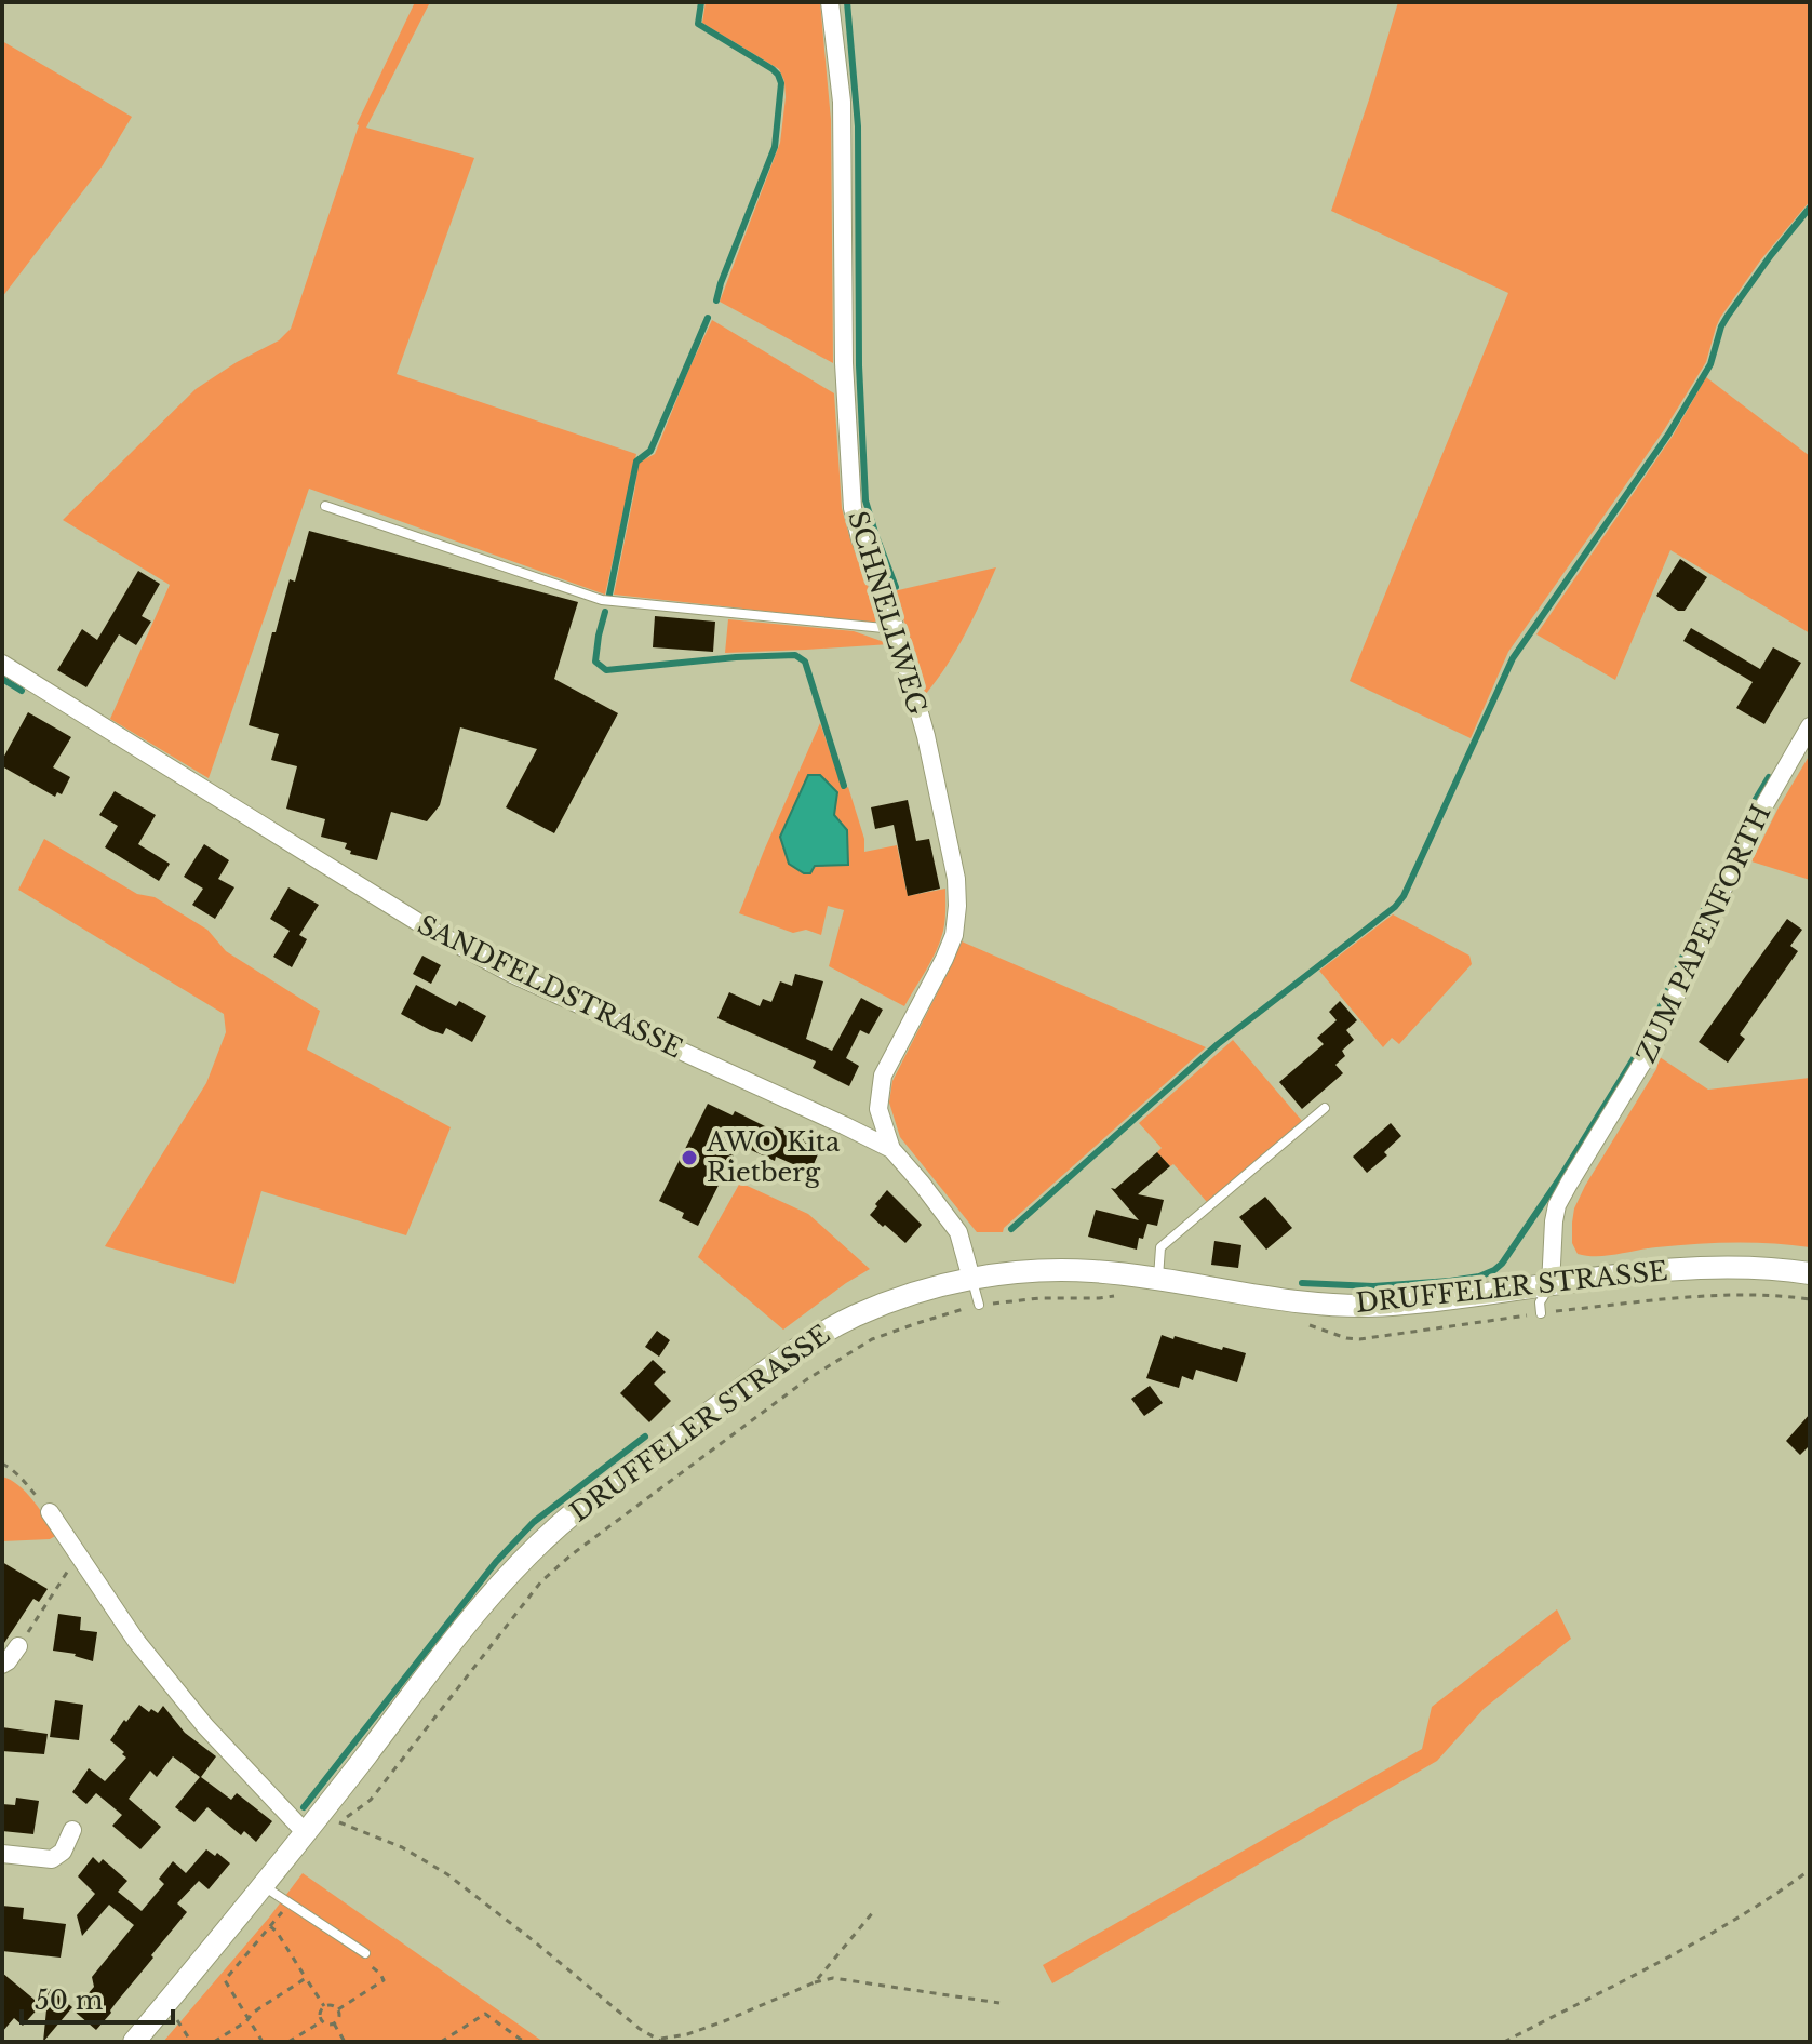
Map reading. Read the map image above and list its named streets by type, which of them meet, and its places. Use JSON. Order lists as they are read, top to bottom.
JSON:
{
  "streets": {
    "street": [
      "SCHNELLWEG",
      "ZUM PAPENFORTH",
      "SANDFELDSTRASSE",
      "DRUFFELER STRASSE"
    ]
  },
  "crossings": [
    ["SCHNELLWEG", "SANDFELDSTRASSE"],
    ["ZUM PAPENFORTH", "DRUFFELER STRASSE"],
    ["SANDFELDSTRASSE", "DRUFFELER STRASSE"]
  ],
  "places": ["AWO Kita Rietberg"],
  "scale_bar": "50 m"
}
